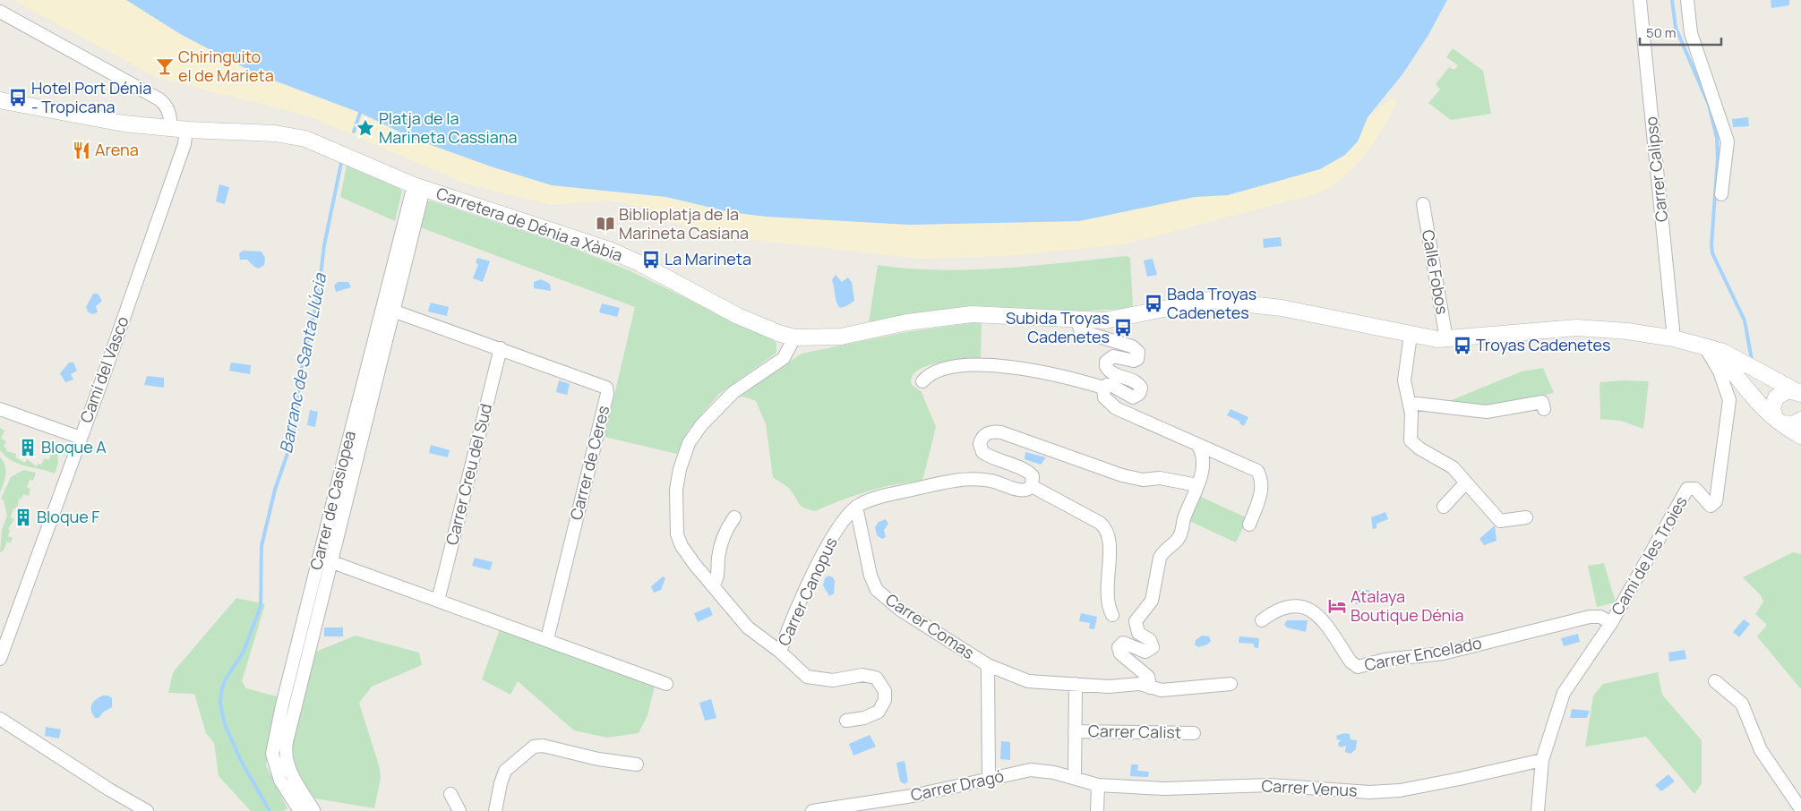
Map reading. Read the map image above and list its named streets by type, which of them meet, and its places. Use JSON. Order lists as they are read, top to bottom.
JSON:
{
  "streets": {
    "street": [
      "Carrer Calipso",
      "Carretera de Dénia a Xàbia",
      "Calle Fobos",
      "Camí del Vasco",
      "Carrer de Ceres",
      "Carrer Creu del Sud",
      "Carrer de Casiopea",
      "Camí de les Troies",
      "Carrer Canopus",
      "Carrer Comas",
      "Carrer Encelado",
      "Carrer Calist",
      "Carrer Dragó",
      "Carrer Venus"
    ]
  },
  "crossings": [
    ["Carrer Calipso", "Carretera de Dénia a Xàbia"],
    ["Carretera de Dénia a Xàbia", "Calle Fobos"],
    ["Carretera de Dénia a Xàbia", "Camí del Vasco"],
    ["Carretera de Dénia a Xàbia", "Carrer de Casiopea"],
    ["Carretera de Dénia a Xàbia", "Camí de les Troies"],
    ["Carretera de Dénia a Xàbia", "Carrer Canopus"],
    ["Carrer de Ceres", "Carrer Creu del Sud"],
    ["Carrer de Ceres", "Carrer de Casiopea"],
    ["Camí de les Troies", "Carrer Encelado"],
    ["Camí de les Troies", "Carrer Venus"],
    ["Carrer Canopus", "Carrer Comas"],
    ["Carrer Comas", "Carrer Calist"],
    ["Carrer Comas", "Carrer Dragó"],
    ["Carrer Calist", "Carrer Dragó"],
    ["Carrer Calist", "Carrer Venus"],
    ["Carrer Dragó", "Carrer Venus"]
  ],
  "water": ["Barranc de Santa Llúcia"],
  "places": {
    "bar": ["Chiringuito el de Marieta"],
    "bus stop": [
      "Hotel Port Dénia - Tropicana",
      "La Marineta",
      "Bada Troyas Cadenetes",
      "Subida Troyas Cadenetes",
      "Troyas Cadenetes"
    ],
    "place": ["Platja de la Marineta Cassiana"],
    "restaurant": ["Arena"],
    "library": ["Biblioplatja de la Marineta Casiana"],
    "building": ["Bloque A", "Bloque F"],
    "hotel": ["Atalaya Boutique Dénia"]
  },
  "scale_bar": "50 m"
}
